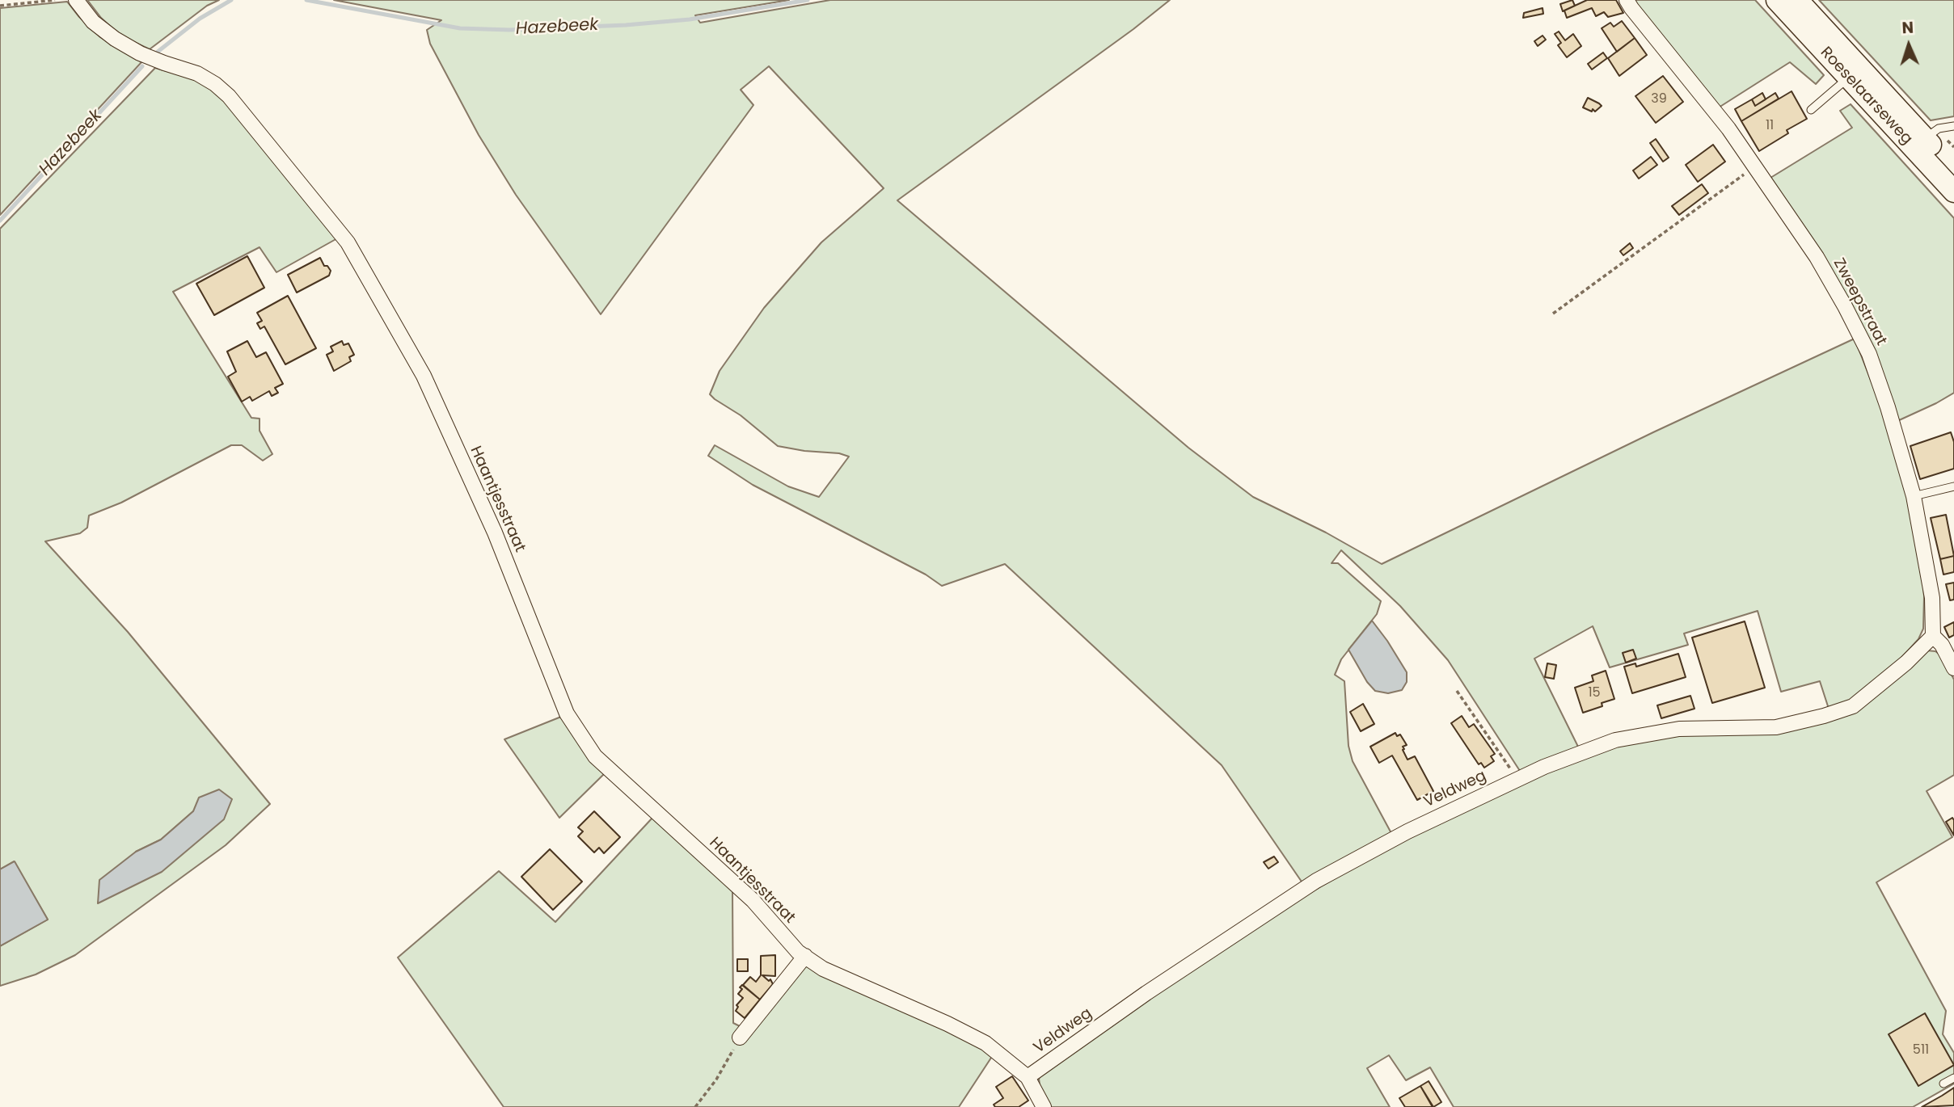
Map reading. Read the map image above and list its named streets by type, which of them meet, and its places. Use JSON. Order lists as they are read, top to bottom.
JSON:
{
  "streets": {
    "main road": ["Roeselaarseweg"],
    "street": ["Zweepstraat", "Haantjesstraat", "Veldweg"]
  },
  "crossings": [
    ["Zweepstraat", "Veldweg"],
    ["Haantjesstraat", "Veldweg"]
  ],
  "water": ["Hazebeek"],
  "house_numbers": [
    "39",
    "11",
    "15",
    "511"
  ],
  "north": "top"
}
